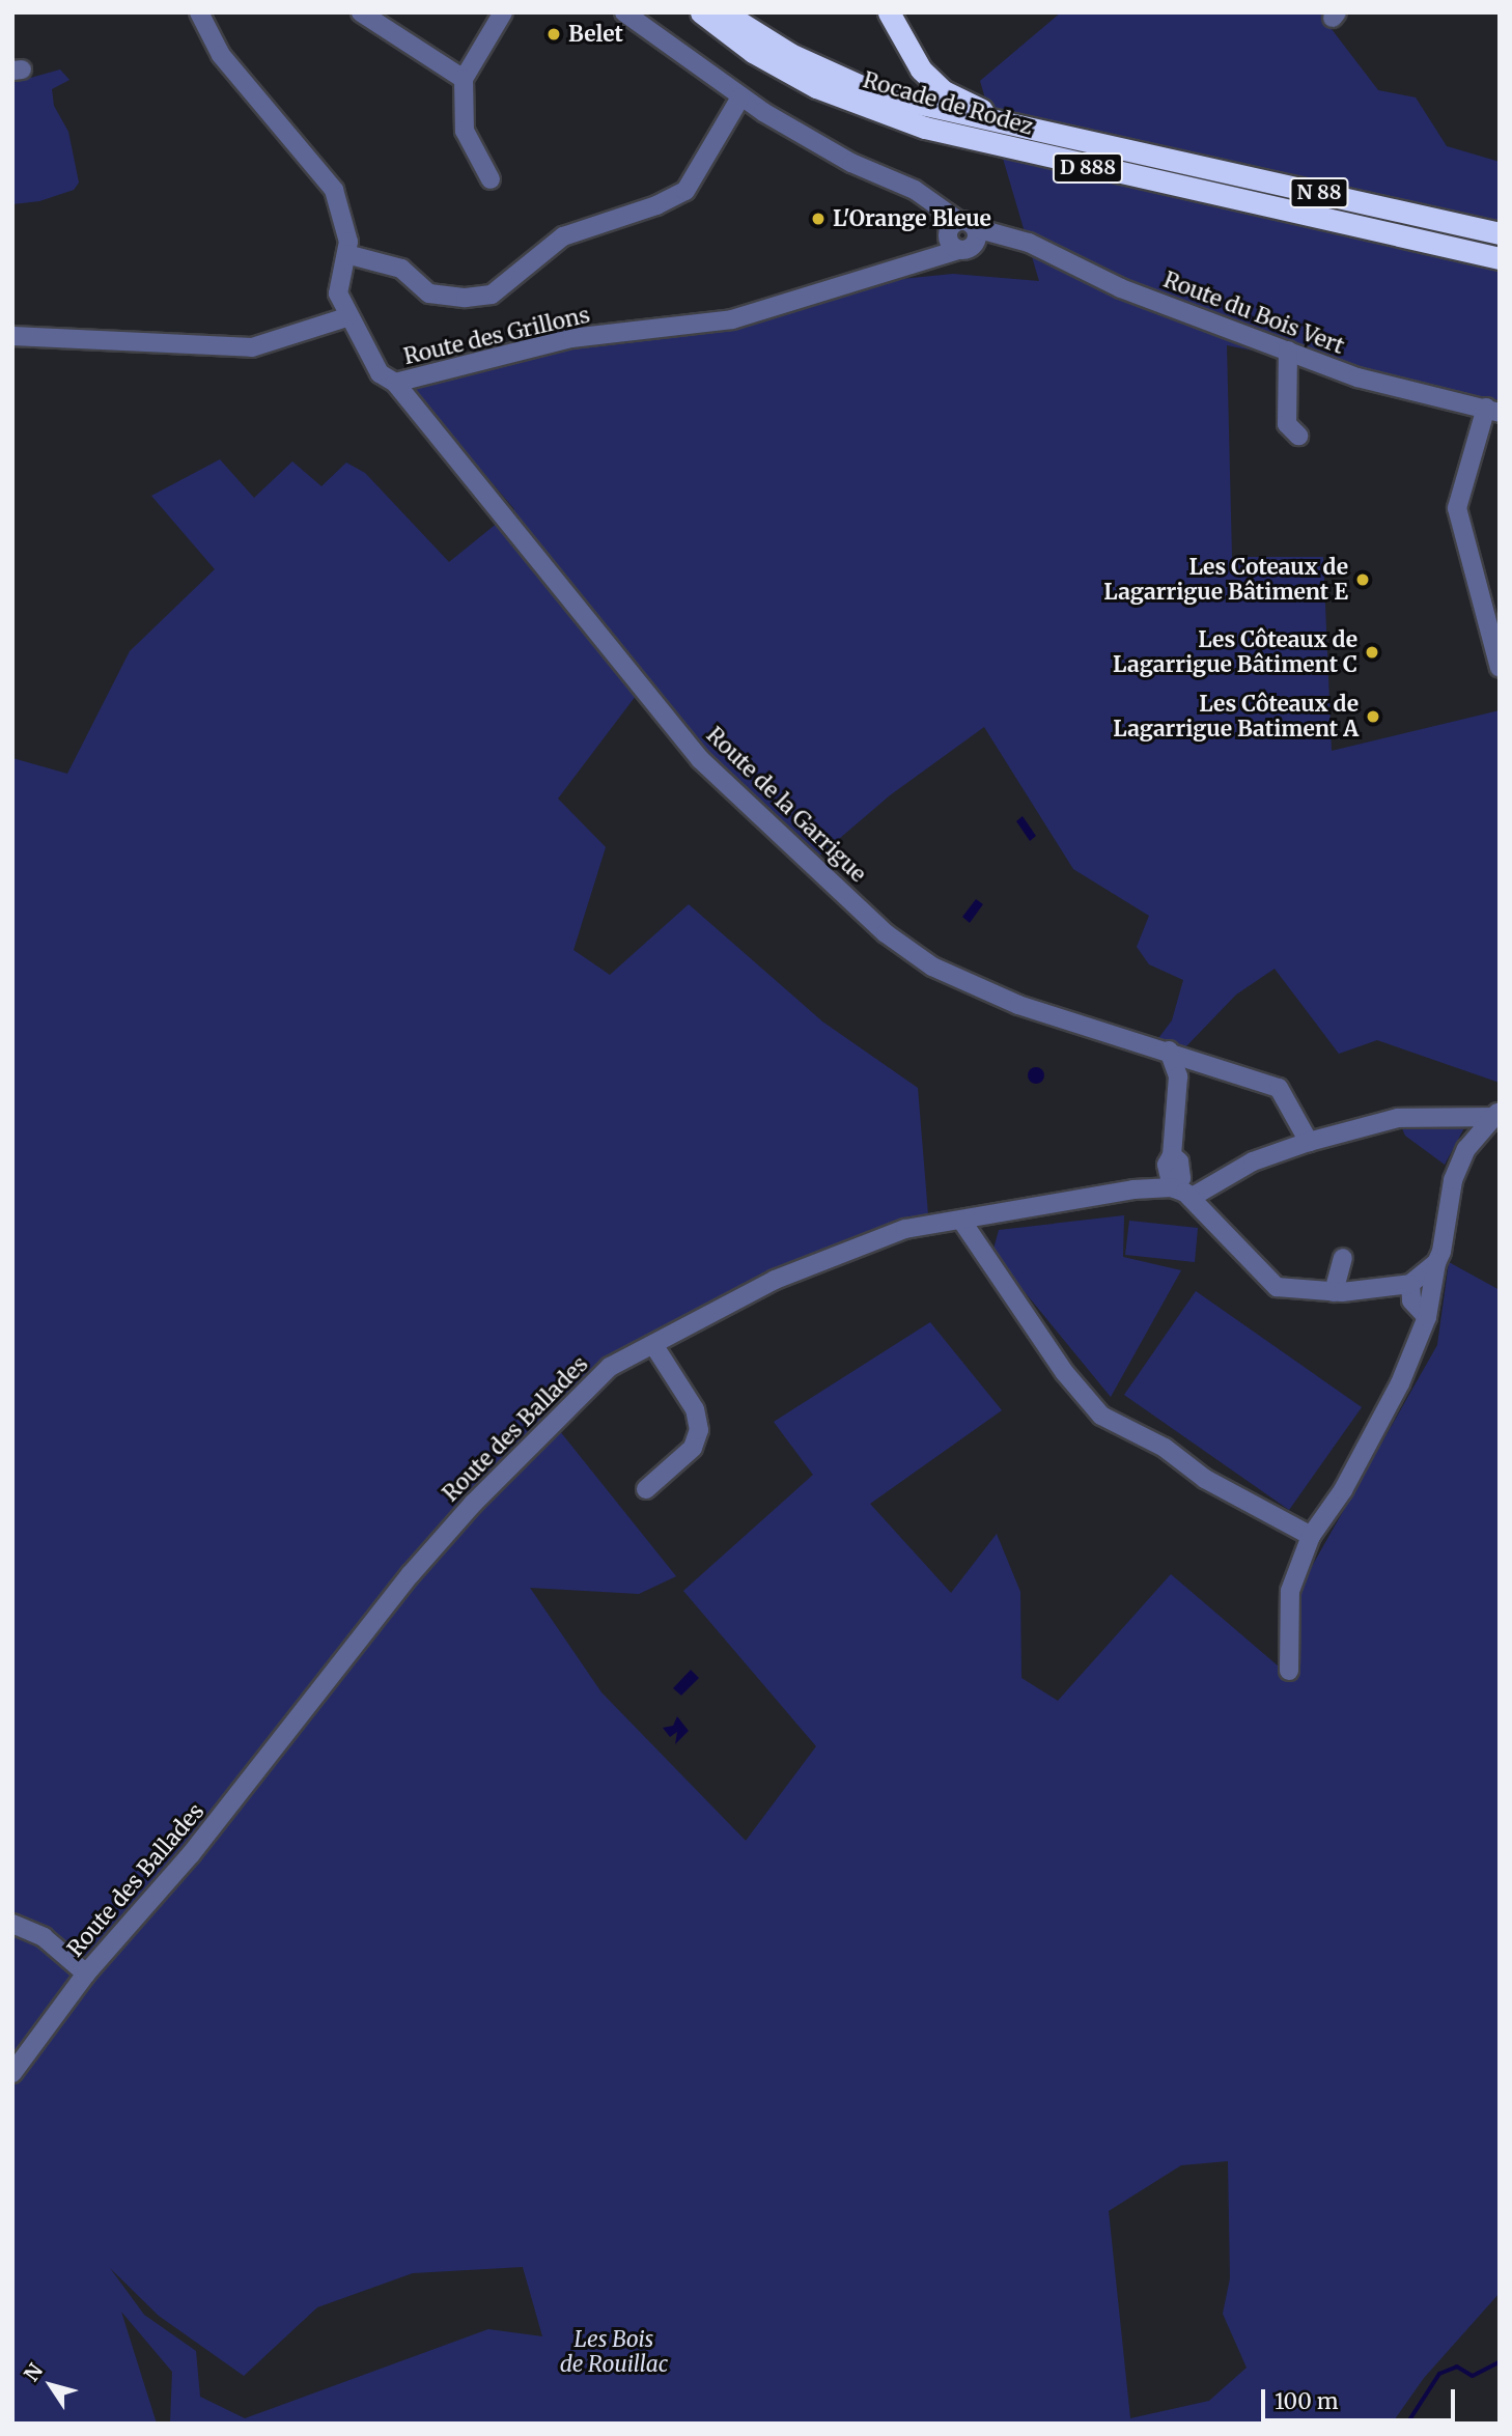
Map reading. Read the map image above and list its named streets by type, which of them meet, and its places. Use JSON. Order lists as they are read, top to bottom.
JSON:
{
  "streets": {
    "highway": ["Rocade de Rodez", "D 888", "N 88"],
    "street": [
      "Route du Bois Vert",
      "Route des Grillons",
      "Route de la Garrigue",
      "Route des Ballades"
    ]
  },
  "crossings": [
    ["Route du Bois Vert", "Route des Grillons"],
    ["Route des Grillons", "Route de la Garrigue"]
  ],
  "parks": ["Les Bois de Rouillac"],
  "places": [
    "Belet",
    "L'Orange Bleue",
    "Les Coteaux de Lagarrigue Bâtiment E",
    "Les Côteaux de Lagarrigue Bâtiment C",
    "Les Côteaux de Lagarrigue Batiment A"
  ],
  "scale_bar": "100 m",
  "north": "top left"
}
